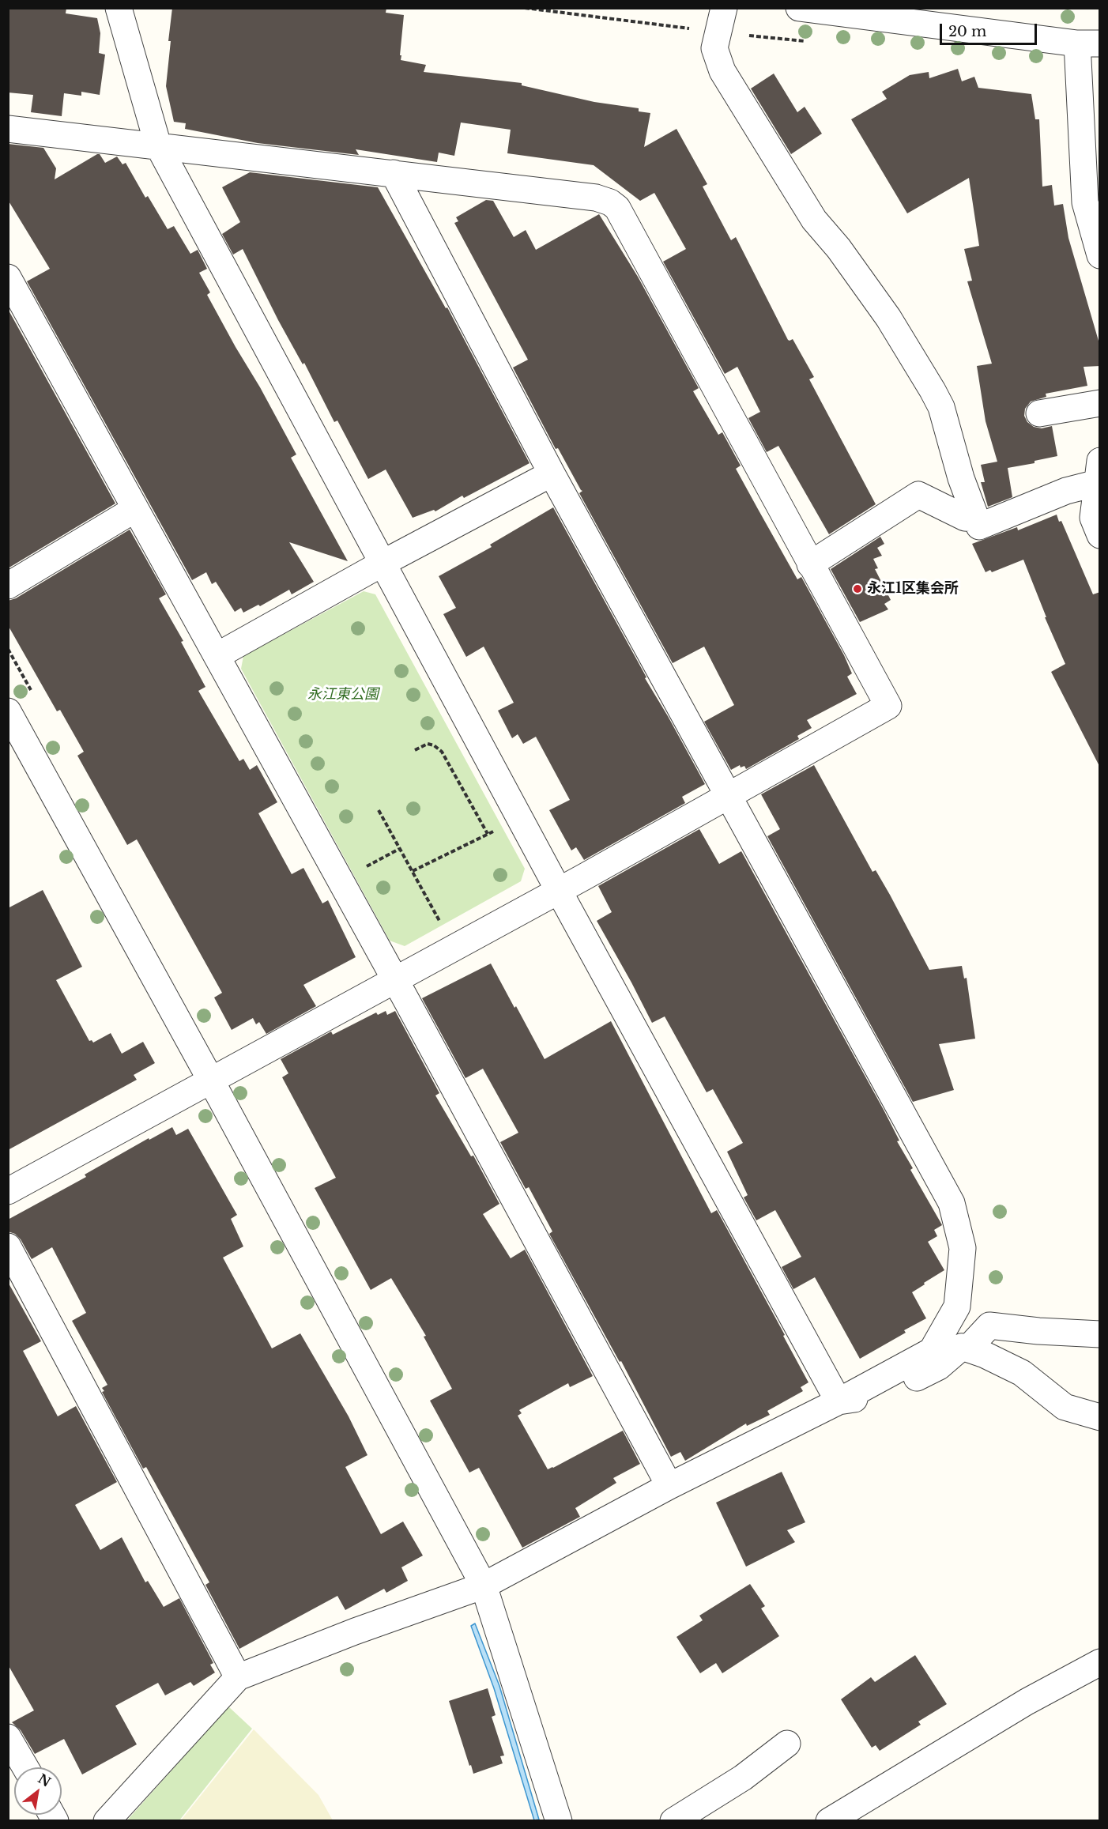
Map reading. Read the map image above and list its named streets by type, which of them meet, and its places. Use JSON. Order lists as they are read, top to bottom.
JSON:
{
  "parks": ["永江東公園"],
  "places": ["永江1区集会所"],
  "scale_bar": "20 m",
  "north": "top right"
}
